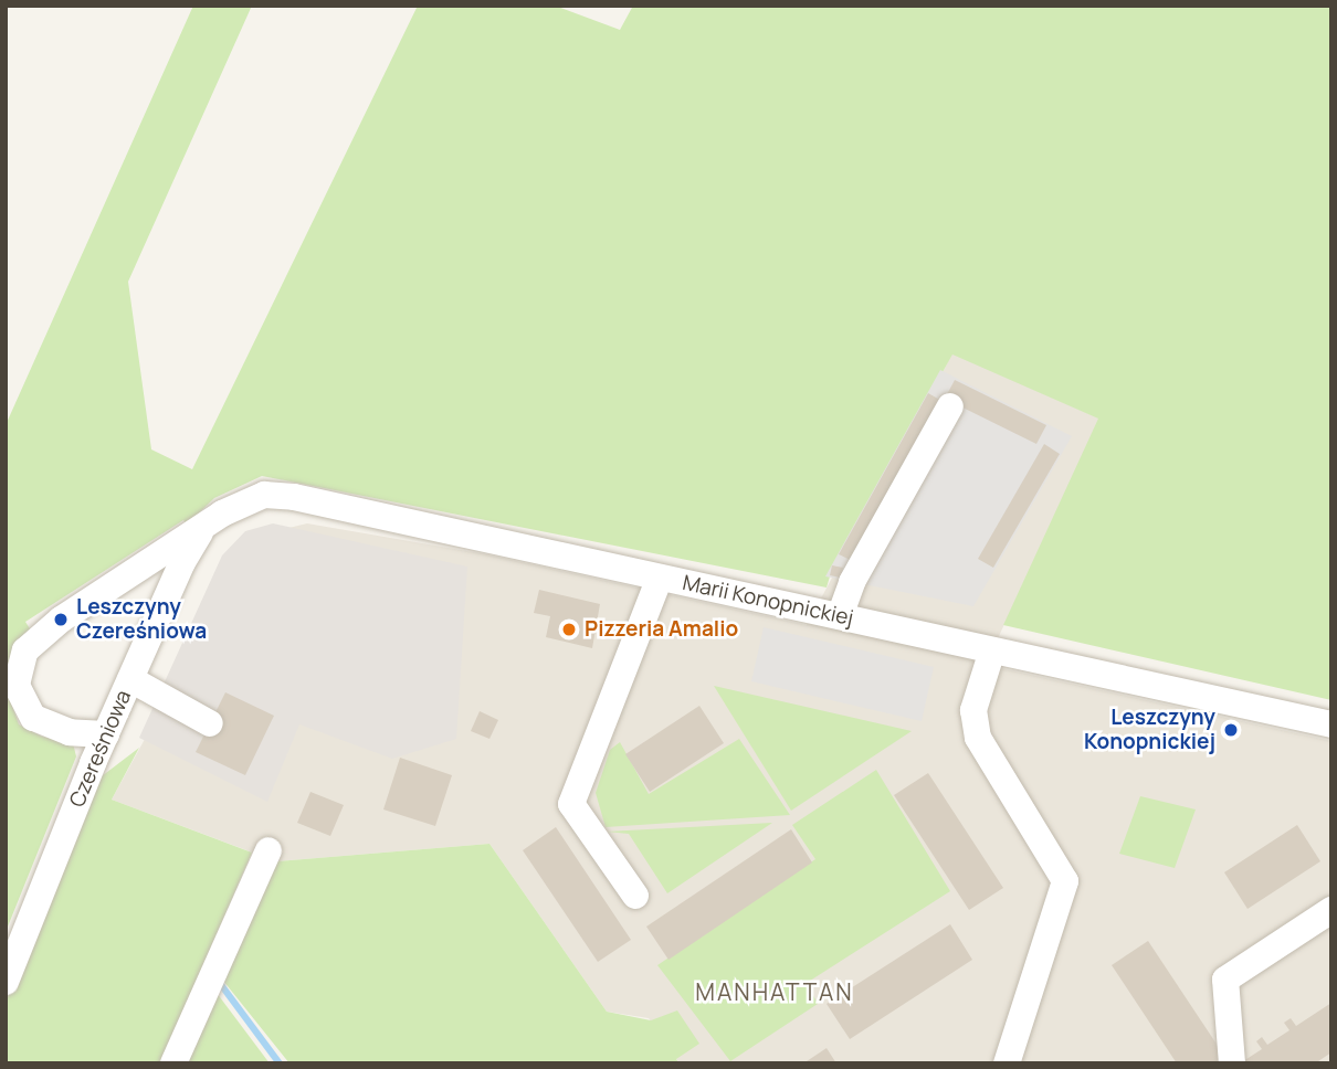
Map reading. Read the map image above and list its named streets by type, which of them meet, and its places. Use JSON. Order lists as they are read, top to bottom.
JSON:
{
  "streets": {
    "street": ["Marii Konopnickiej", "Czereśniowa"]
  },
  "crossings": [
    ["Marii Konopnickiej", "Czereśniowa"]
  ],
  "districts": ["MANHATTAN"],
  "places": ["Leszczyny Czereśniowa", "Pizzeria Amalio", "Leszczyny Konopnickiej"]
}
